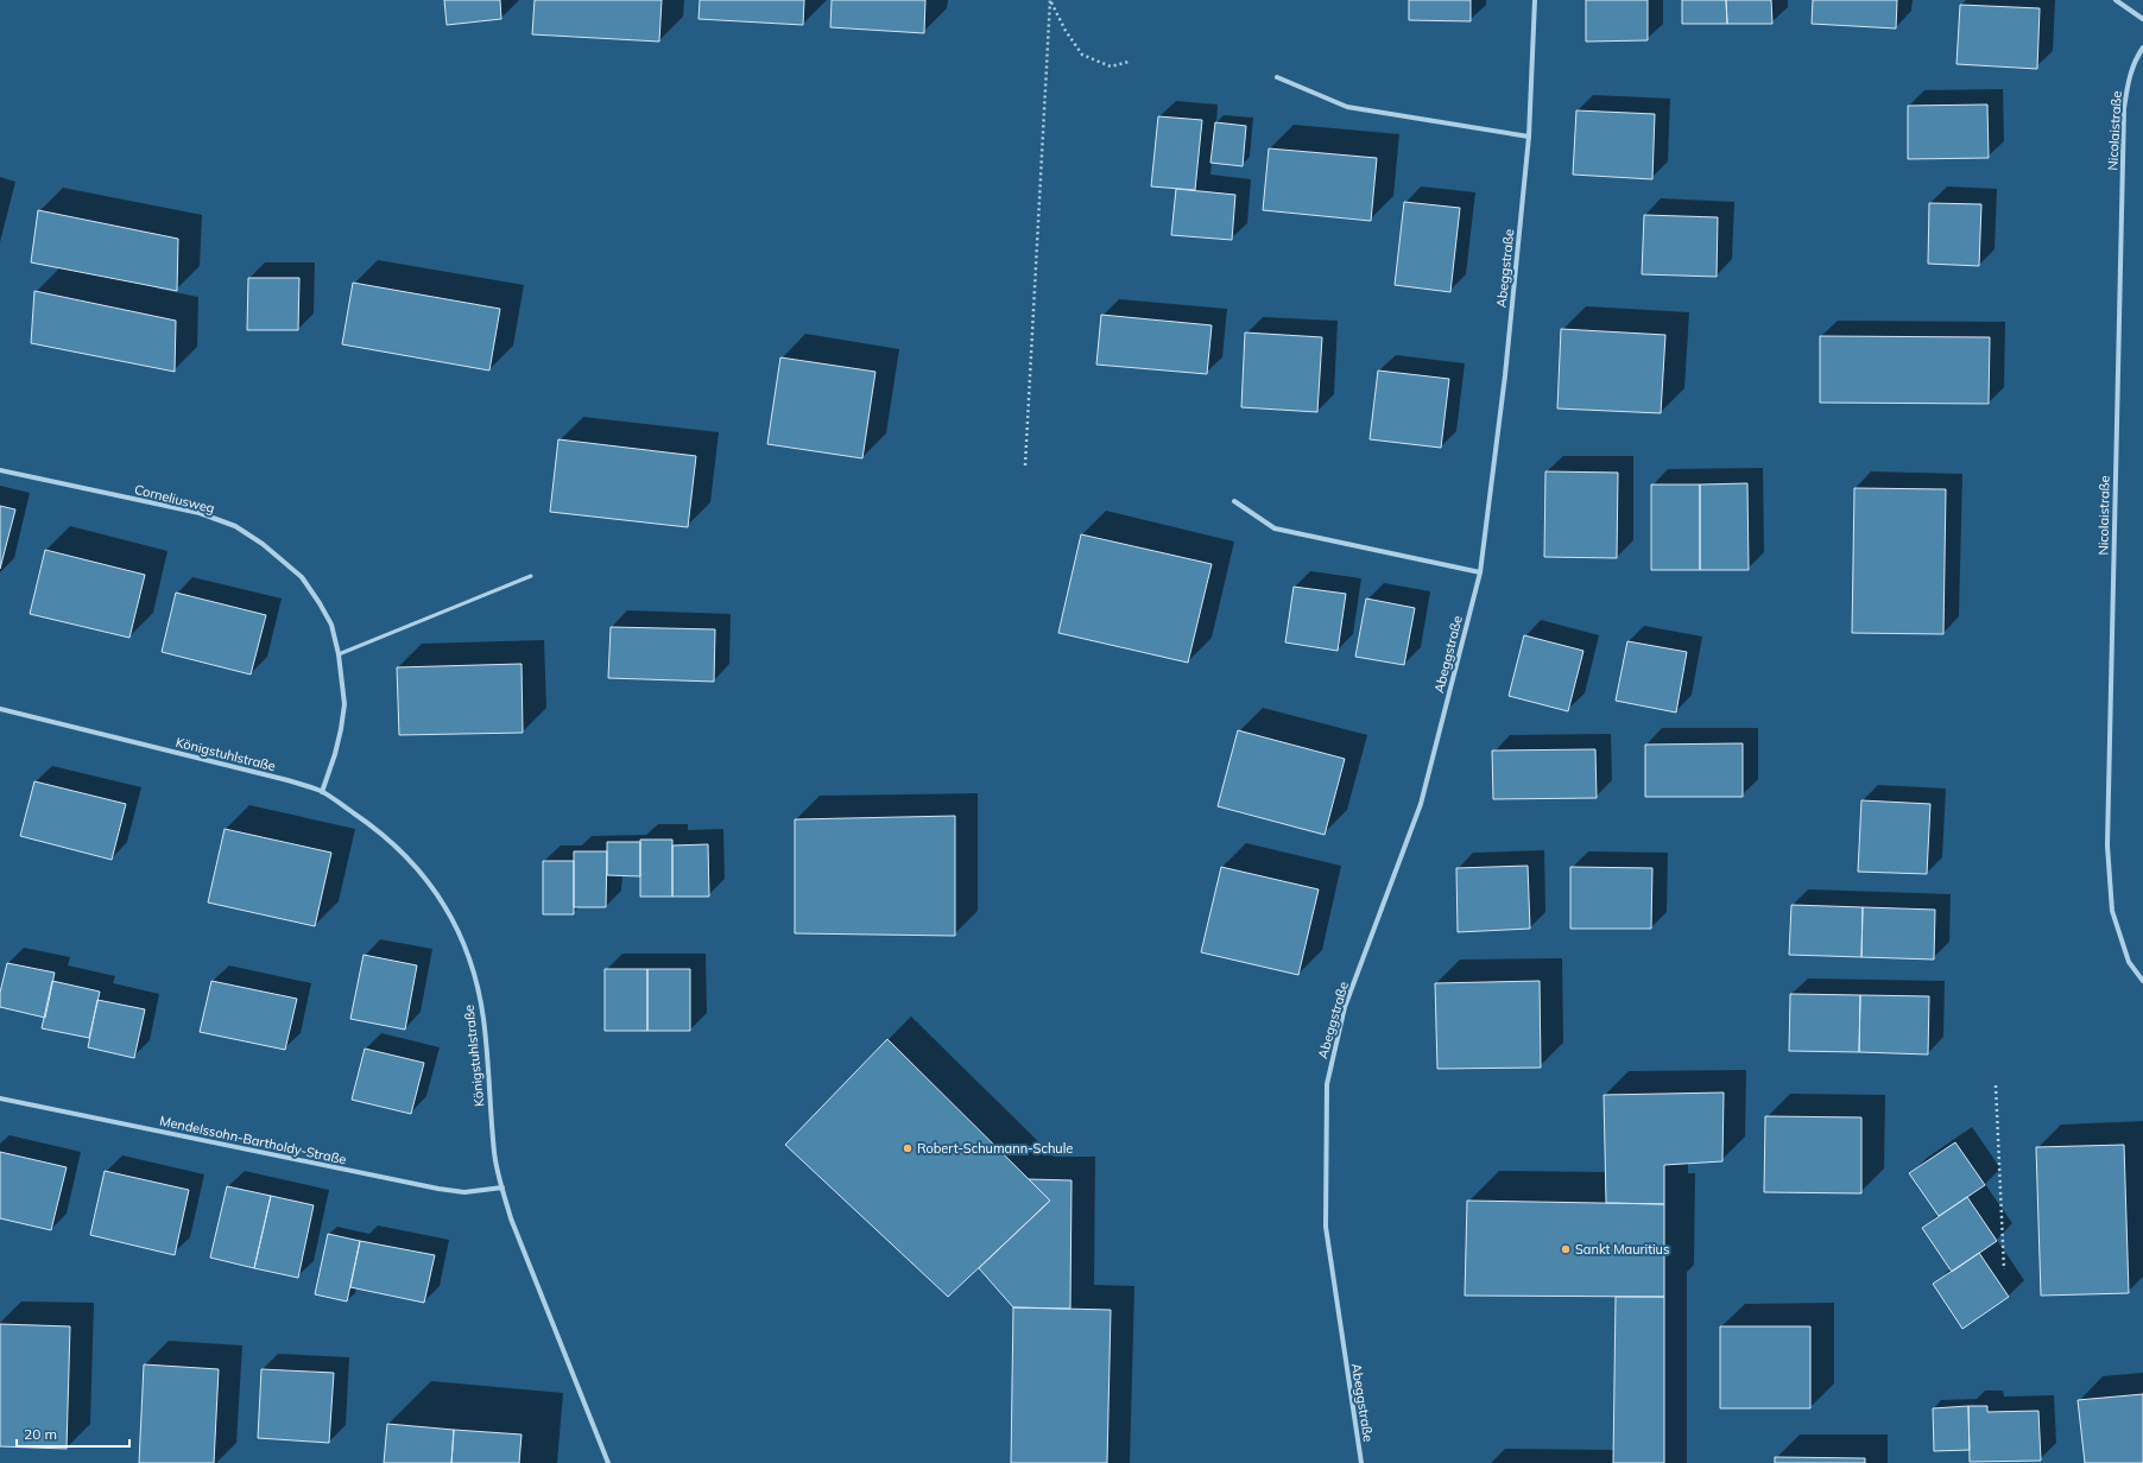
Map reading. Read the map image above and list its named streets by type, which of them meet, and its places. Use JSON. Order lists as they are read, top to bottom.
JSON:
{
  "streets": {
    "street": [
      "Nicolaistraße",
      "Abeggstraße",
      "Corneliusweg",
      "Königstuhlstraße",
      "Mendelssohn-Bartholdy-Straße"
    ]
  },
  "crossings": [
    ["Corneliusweg", "Königstuhlstraße"],
    ["Königstuhlstraße", "Mendelssohn-Bartholdy-Straße"]
  ],
  "places": ["Robert-Schumann-Schule", "Sankt Mauritius"],
  "scale_bar": "20 m"
}
